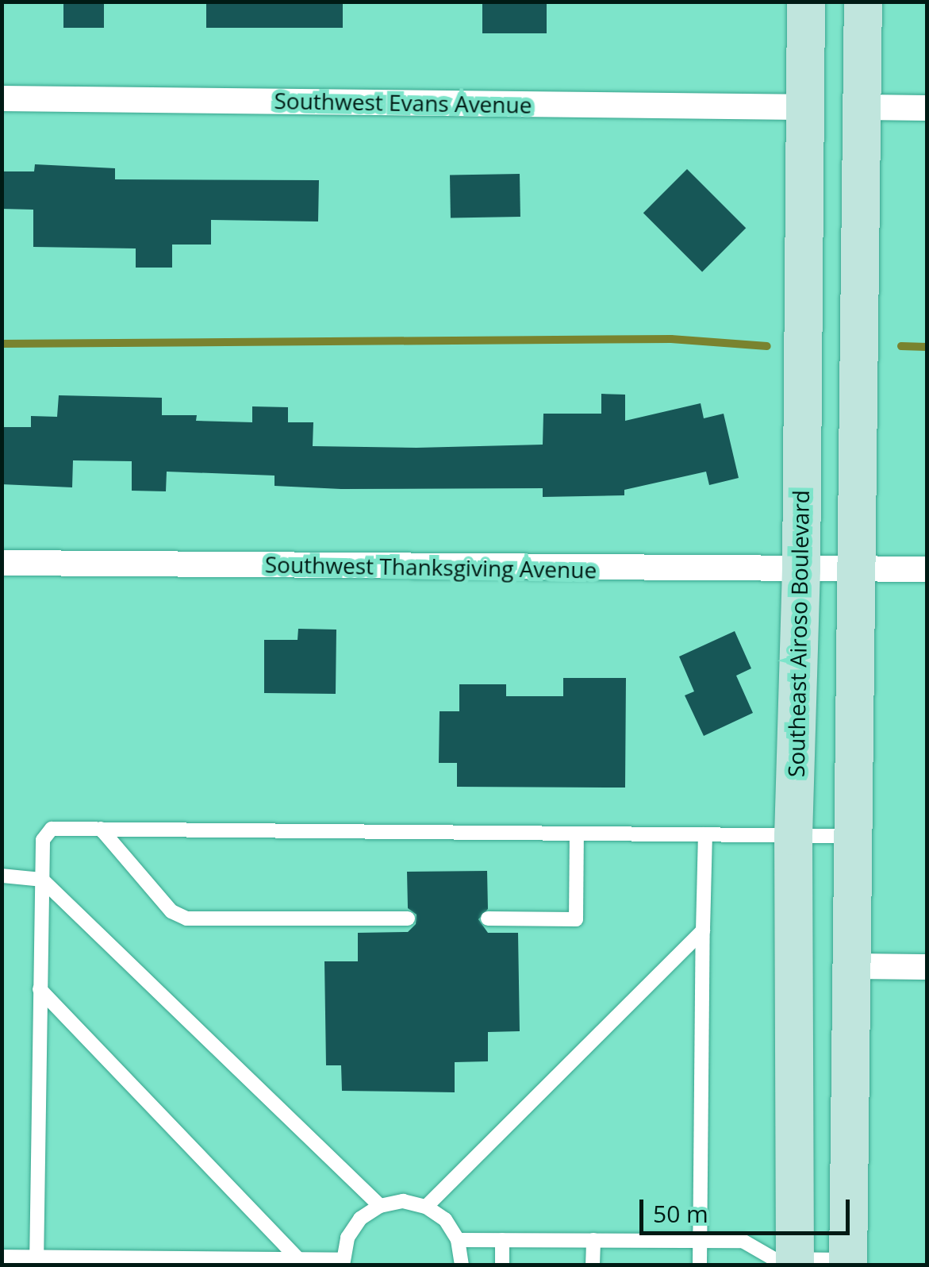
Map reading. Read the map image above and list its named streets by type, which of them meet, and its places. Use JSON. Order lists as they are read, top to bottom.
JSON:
{
  "streets": {
    "main road": ["Southeast Airoso Boulevard"],
    "street": ["Southwest Evans Avenue", "Southwest Thanksgiving Avenue"]
  },
  "crossings": [
    ["Southwest Evans Avenue", "Southeast Airoso Boulevard"],
    ["Southwest Thanksgiving Avenue", "Southeast Airoso Boulevard"]
  ],
  "scale_bar": "50 m"
}
